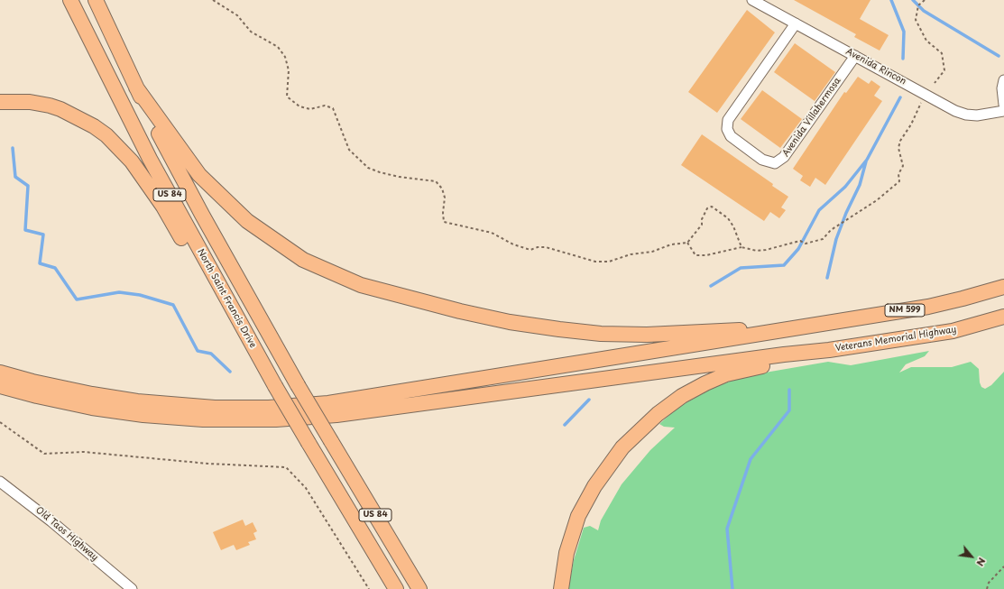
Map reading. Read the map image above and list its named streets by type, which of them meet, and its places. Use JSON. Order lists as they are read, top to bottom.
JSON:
{
  "streets": {
    "highway": [
      "US 84",
      "North Saint Francis Drive",
      "NM 599",
      "Veterans Memorial Highway"
    ],
    "street": ["Avenida Rincon", "Avenida Villahermosa", "Old Taos Highway"]
  },
  "crossings": [
    ["Avenida Rincon", "Avenida Villahermosa"]
  ],
  "north": "bottom right"
}
